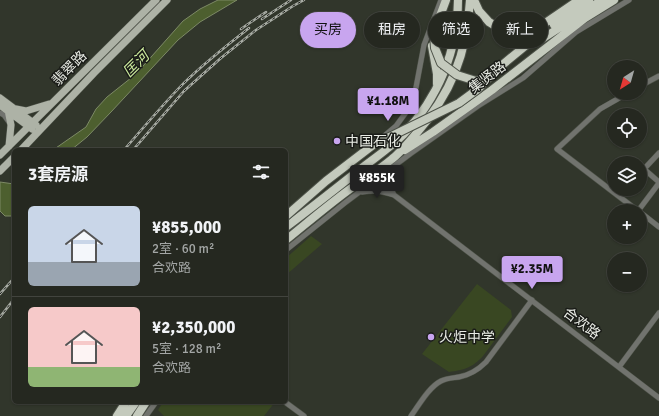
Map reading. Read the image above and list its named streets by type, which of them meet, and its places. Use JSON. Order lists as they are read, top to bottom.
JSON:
{
  "streets": {
    "highway": ["集贤路"],
    "main road": ["翡翠路"],
    "street": ["合欢路"]
  },
  "water": ["匡河"],
  "places": ["中国石化", "火炬中学"],
  "north": "bottom left",
  "page": {
    "chip": [
      "买房",
      "租房",
      "筛选",
      "新上"
    ],
    "map_buttons": ["+", "−"],
    "price": ["¥1.18M", "¥855K", "¥2.35M"],
    "heading": "3套房源",
    "list": [
      {
        "name": "¥855,000",
        "note": "2室 · 60 m² · 合欢路"
      },
      {
        "name": "¥2,350,000",
        "note": "5室 · 128 m² · 合欢路"
      }
    ]
  }
}
